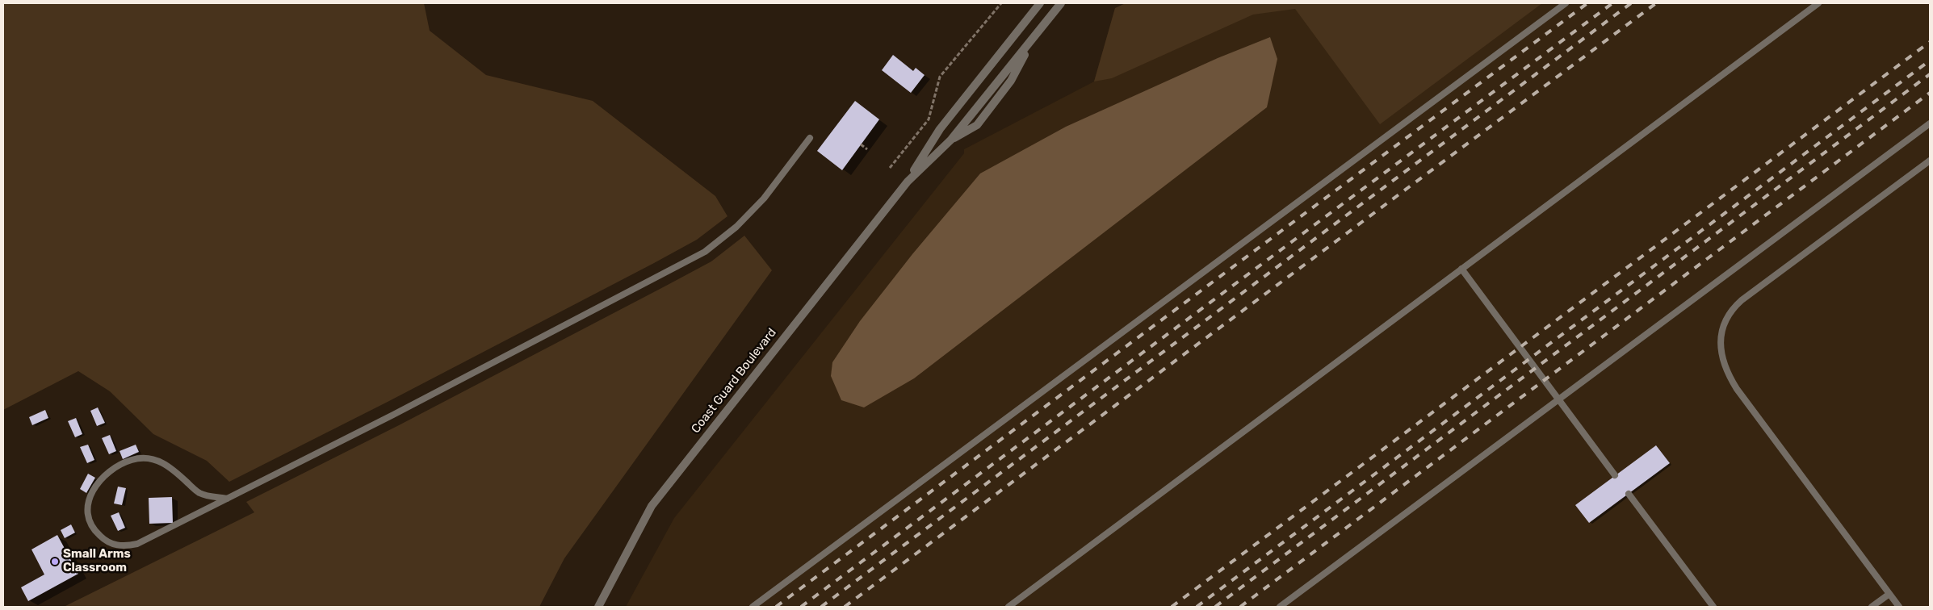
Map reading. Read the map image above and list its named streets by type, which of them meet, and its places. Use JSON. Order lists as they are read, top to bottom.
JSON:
{
  "streets": {
    "street": ["Coast Guard Boulevard"]
  },
  "places": ["Small Arms Classroom"]
}
